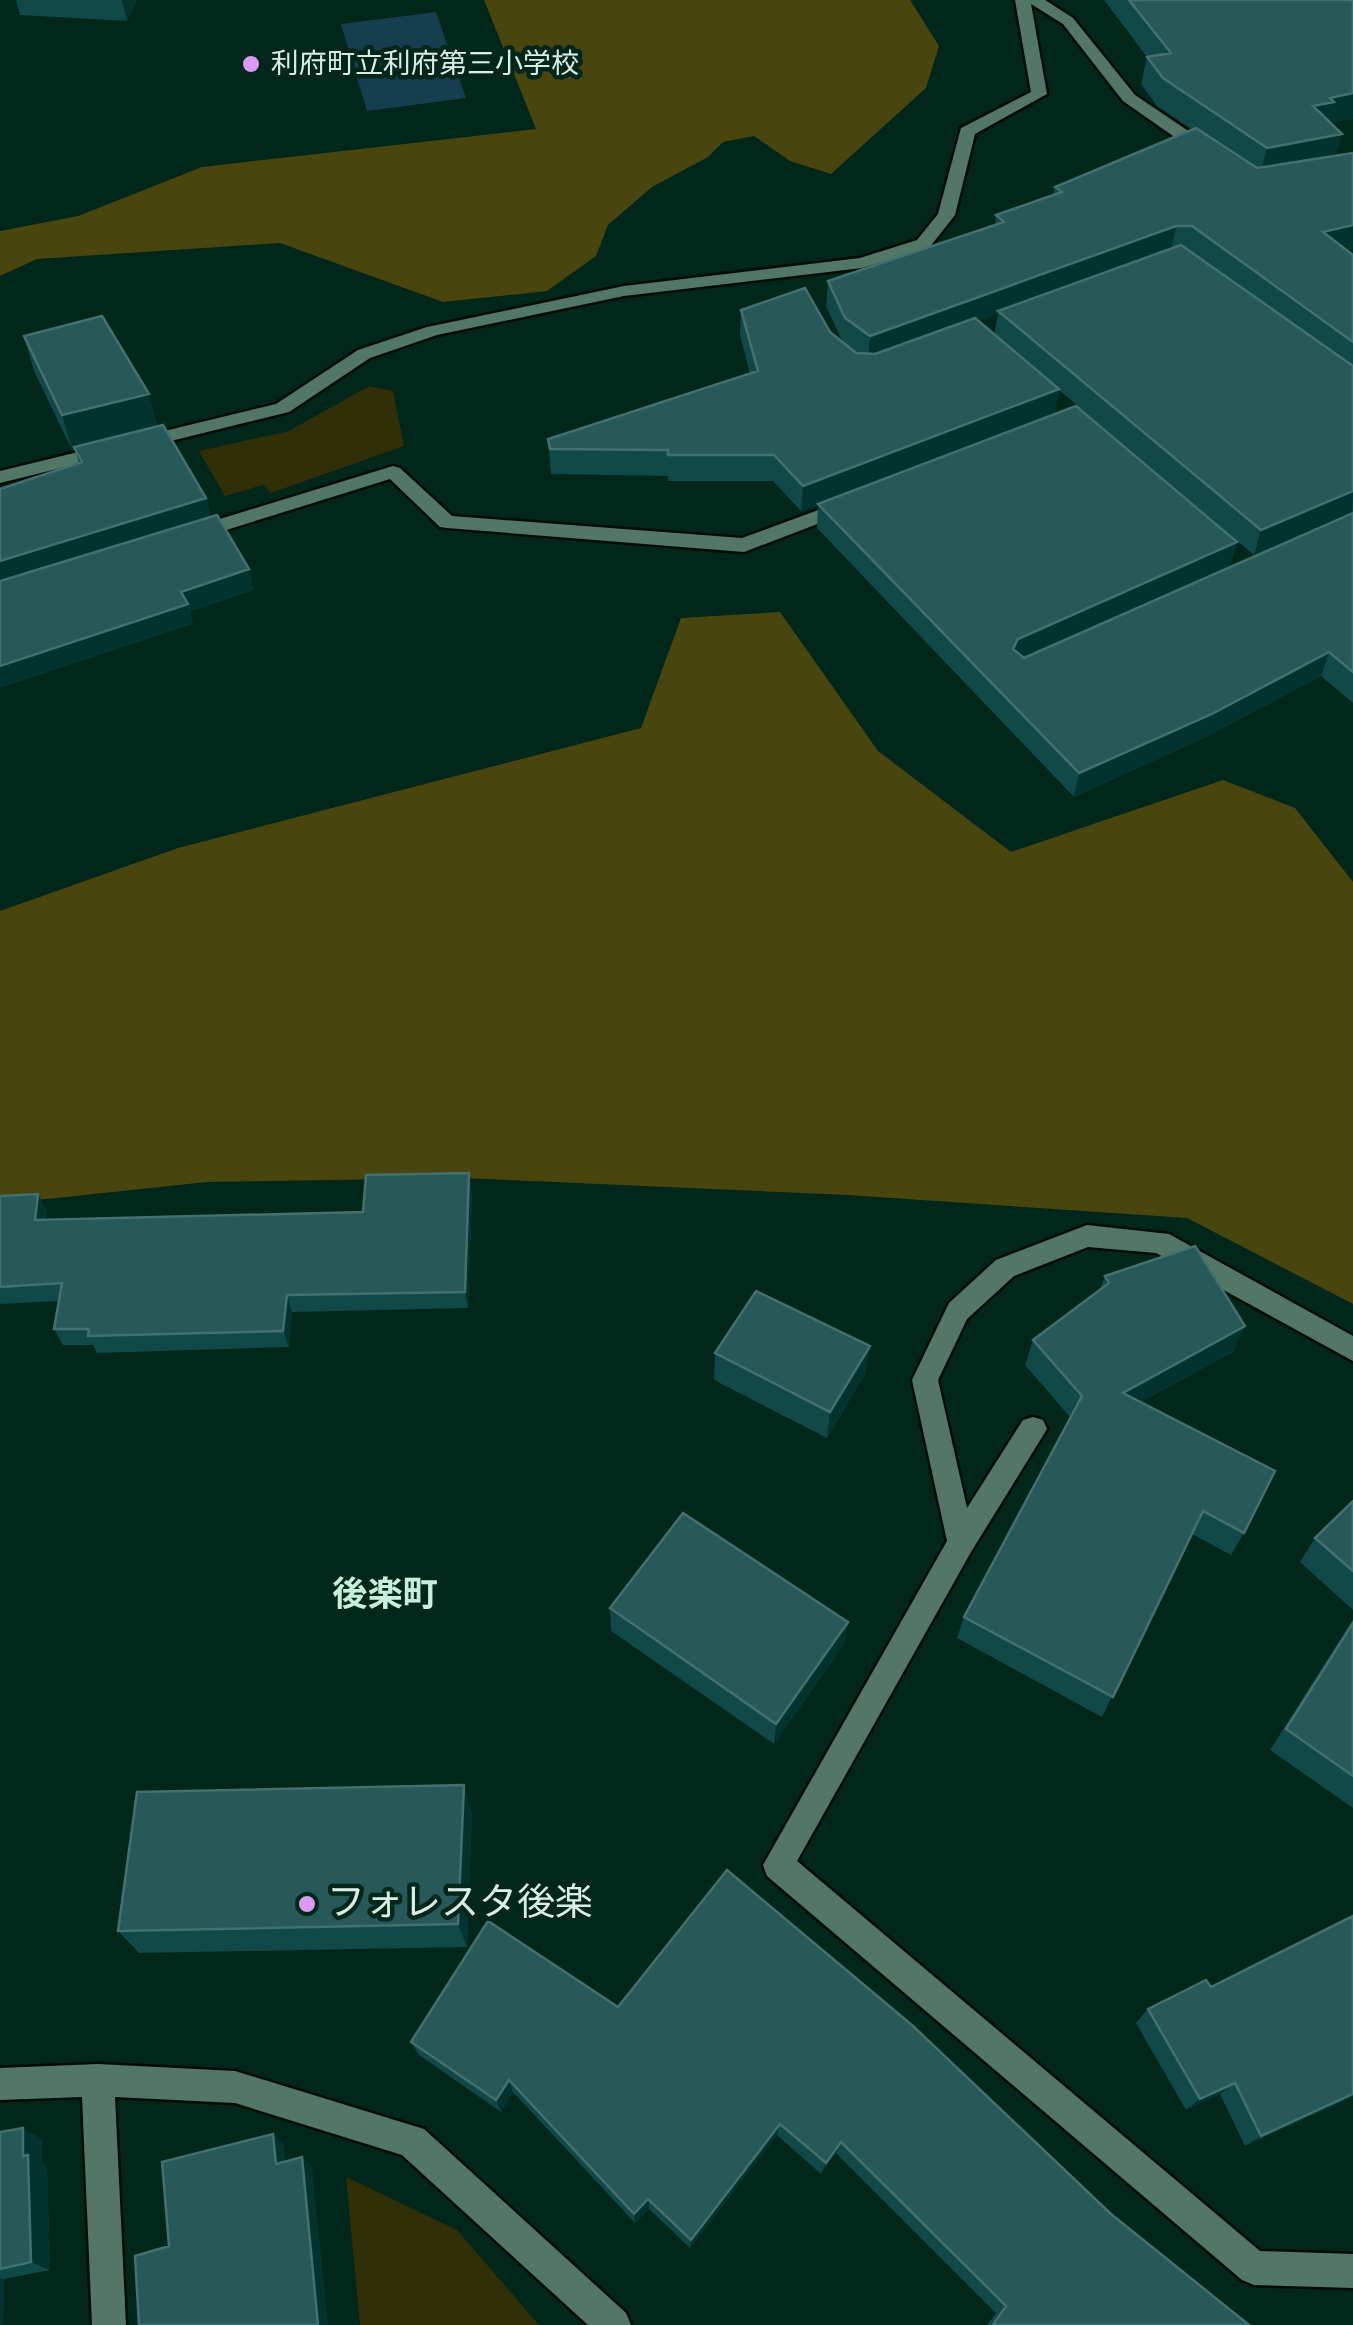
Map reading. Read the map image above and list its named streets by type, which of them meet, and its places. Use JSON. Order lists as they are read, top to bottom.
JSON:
{
  "districts": ["後楽町"],
  "places": ["利府町立利府第三小学校", "フォレスタ後楽"]
}
